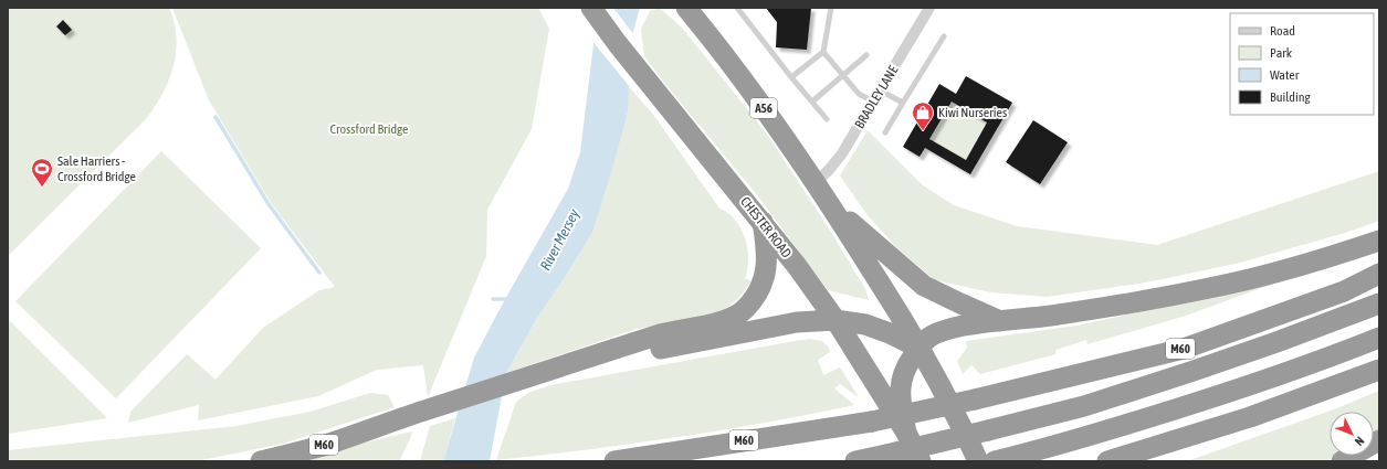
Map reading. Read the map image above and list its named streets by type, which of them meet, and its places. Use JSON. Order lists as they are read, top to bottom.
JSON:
{
  "streets": {
    "highway": ["A56", "CHESTER ROAD", "M60"],
    "street": ["BRADLEY LANE"]
  },
  "crossings": [
    ["BRADLEY LANE", "A56"],
    ["CHESTER ROAD", "M60"]
  ],
  "water": ["River Mersey"],
  "parks": ["Crossford Bridge"],
  "places": {
    "shop": ["Kiwi Nurseries"],
    "sports": ["Sale Harriers - Crossford Bridge"]
  },
  "legend": [
    "Road",
    "Park",
    "Water",
    "Building"
  ],
  "north": "bottom right"
}
